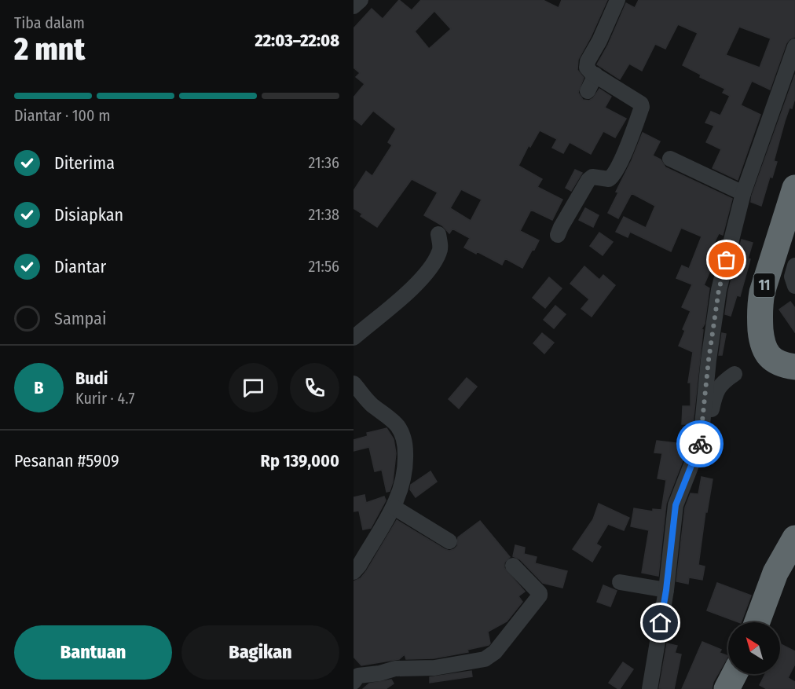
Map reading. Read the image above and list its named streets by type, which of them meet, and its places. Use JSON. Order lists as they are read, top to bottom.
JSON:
{
  "streets": {
    "highway": ["11"]
  },
  "north": "top left",
  "page": {
    "heading": ["2 mnt", "Tiba dalam", "22:03–22:08"],
    "panel": [
      "Budi",
      "Kurir · 4.7",
      "Pesanan #5909",
      "Rp 139,000"
    ],
    "bar": "Diantar · 100 m",
    "list": [
      ["Diterima", "21:36"],
      ["Disiapkan", "21:38"],
      ["Diantar", "21:56"],
      "Sampai"
    ],
    "round": "B",
    "buttons": ["Bantuan", "Bagikan"]
  }
}
